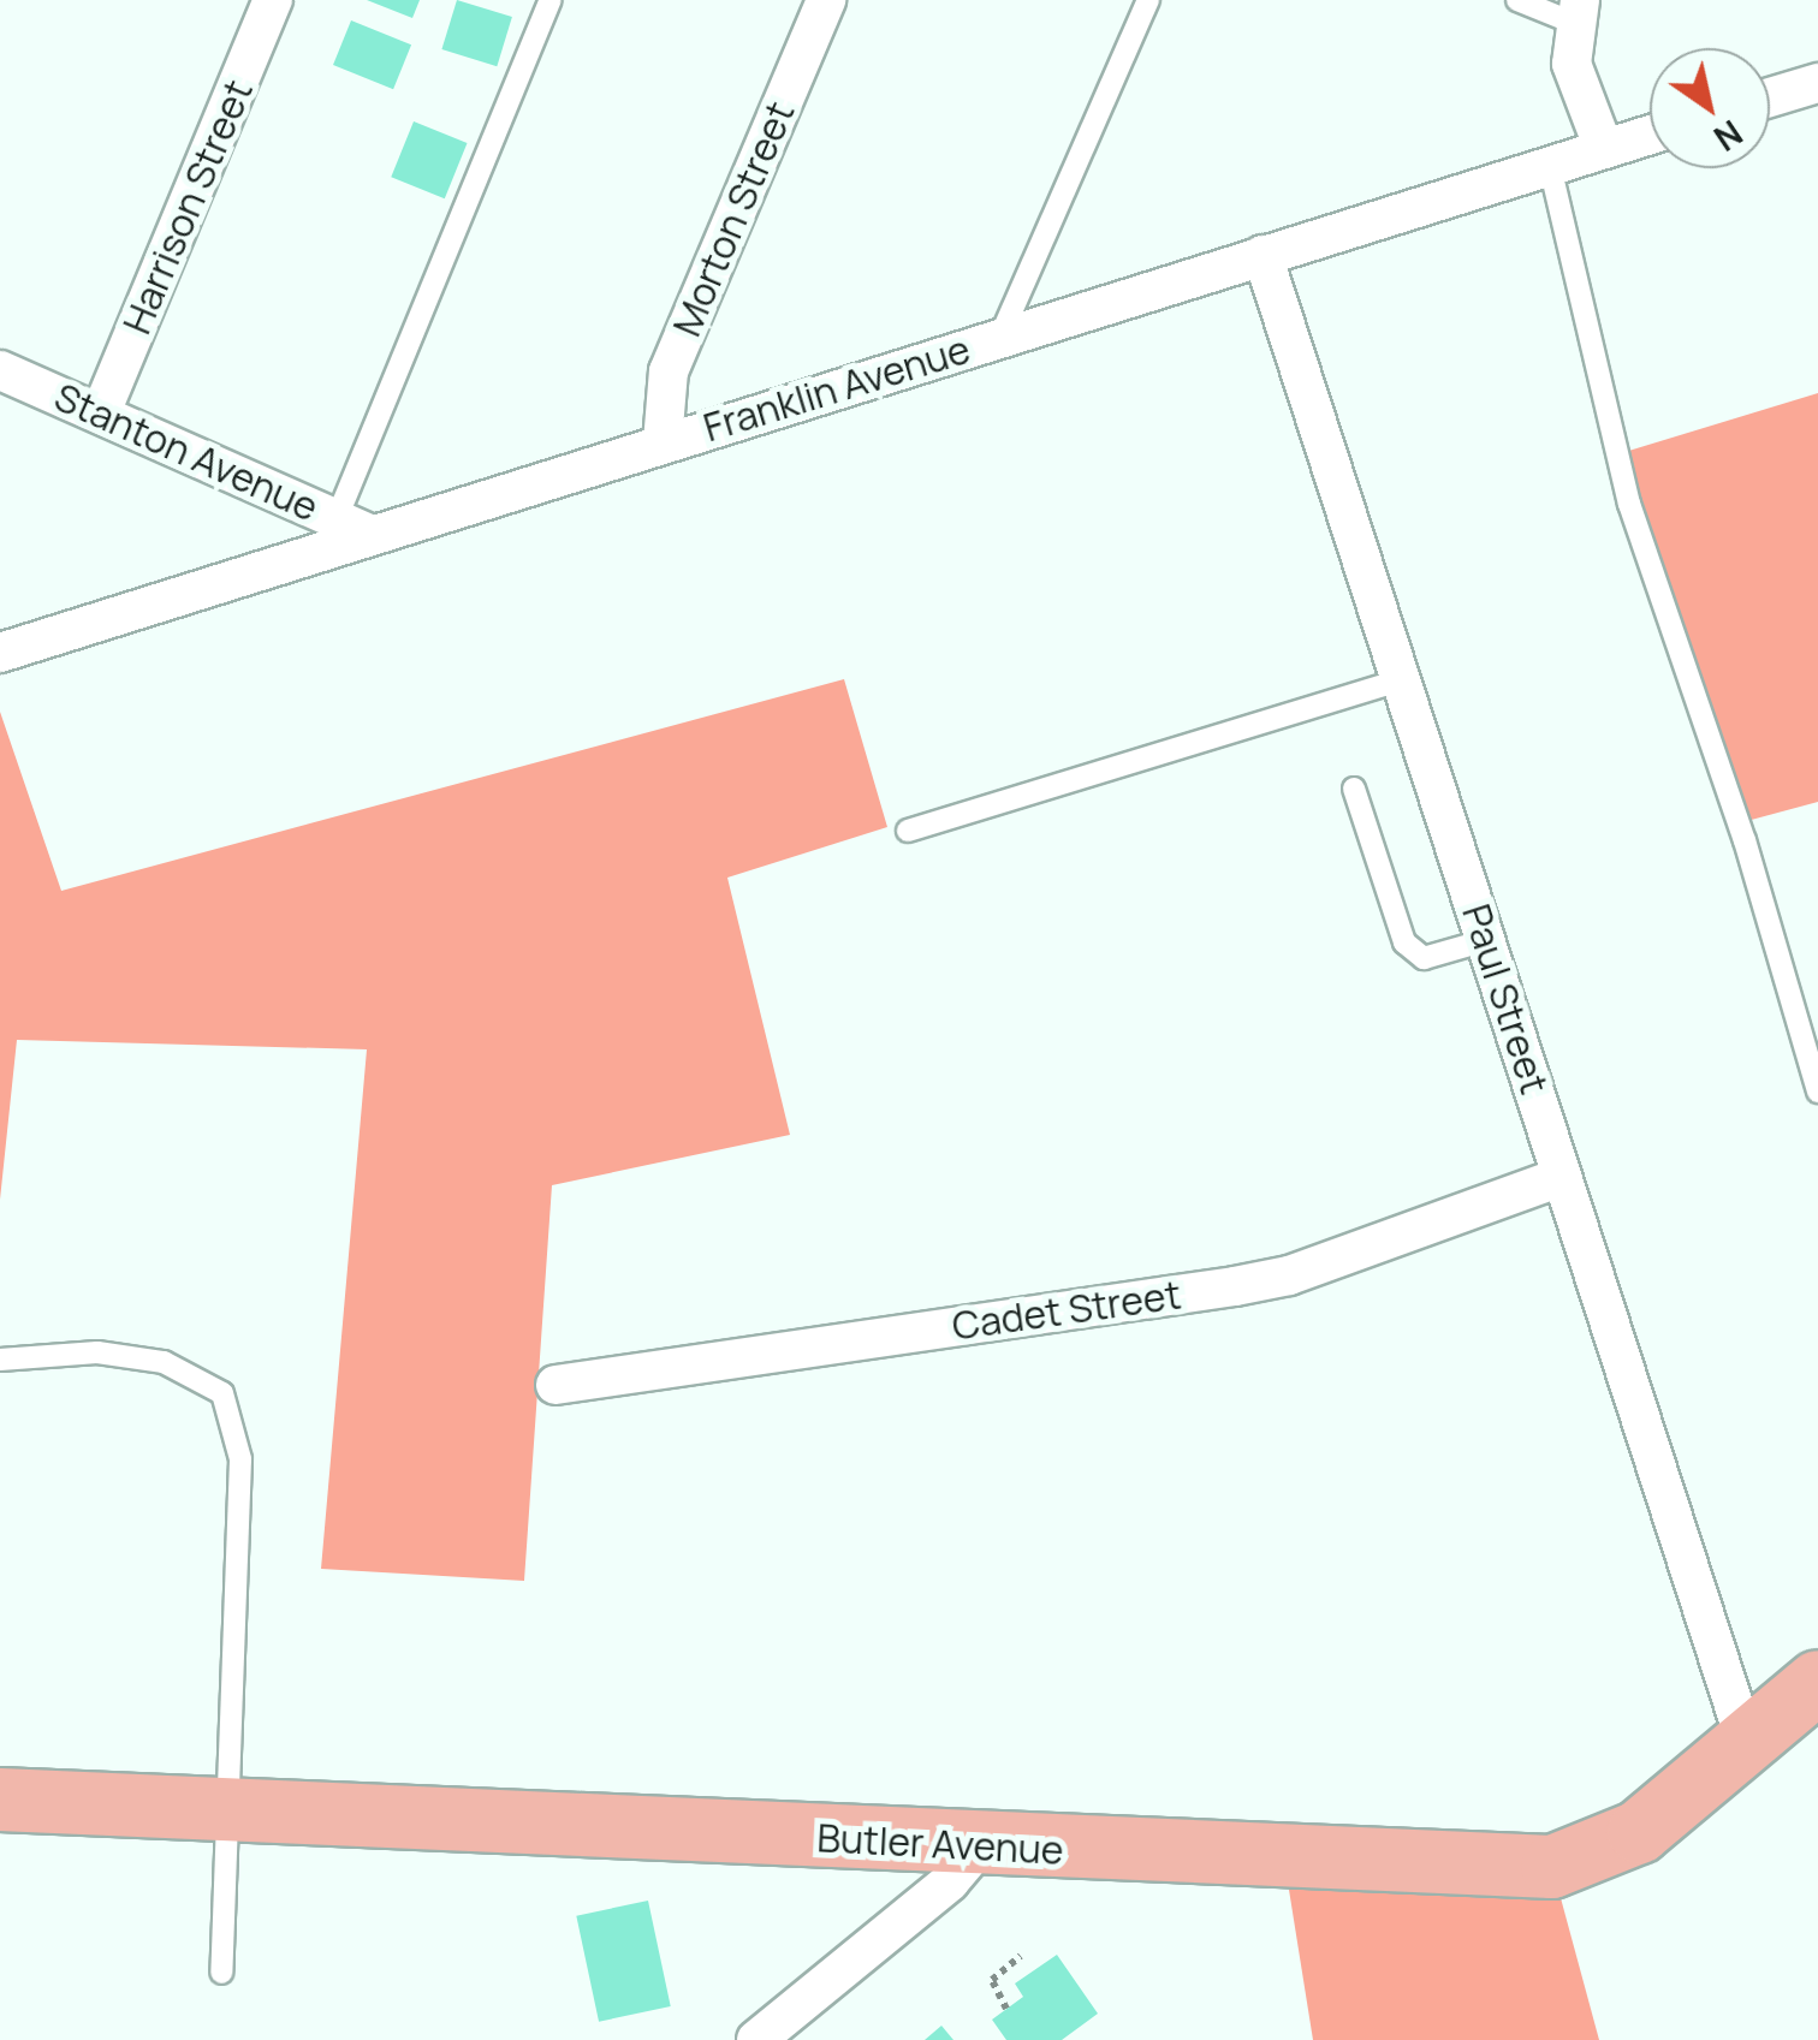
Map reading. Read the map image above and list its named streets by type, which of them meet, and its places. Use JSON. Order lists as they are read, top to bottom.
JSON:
{
  "streets": {
    "main road": ["Butler Avenue"],
    "street": [
      "Harrison Street",
      "Morton Street",
      "Franklin Avenue",
      "Stanton Avenue",
      "Paul Street",
      "Cadet Street"
    ]
  },
  "crossings": [
    ["Harrison Street", "Stanton Avenue"],
    ["Morton Street", "Franklin Avenue"],
    ["Franklin Avenue", "Stanton Avenue"],
    ["Franklin Avenue", "Paul Street"],
    ["Paul Street", "Cadet Street"],
    ["Paul Street", "Butler Avenue"]
  ],
  "north": "bottom right"
}
